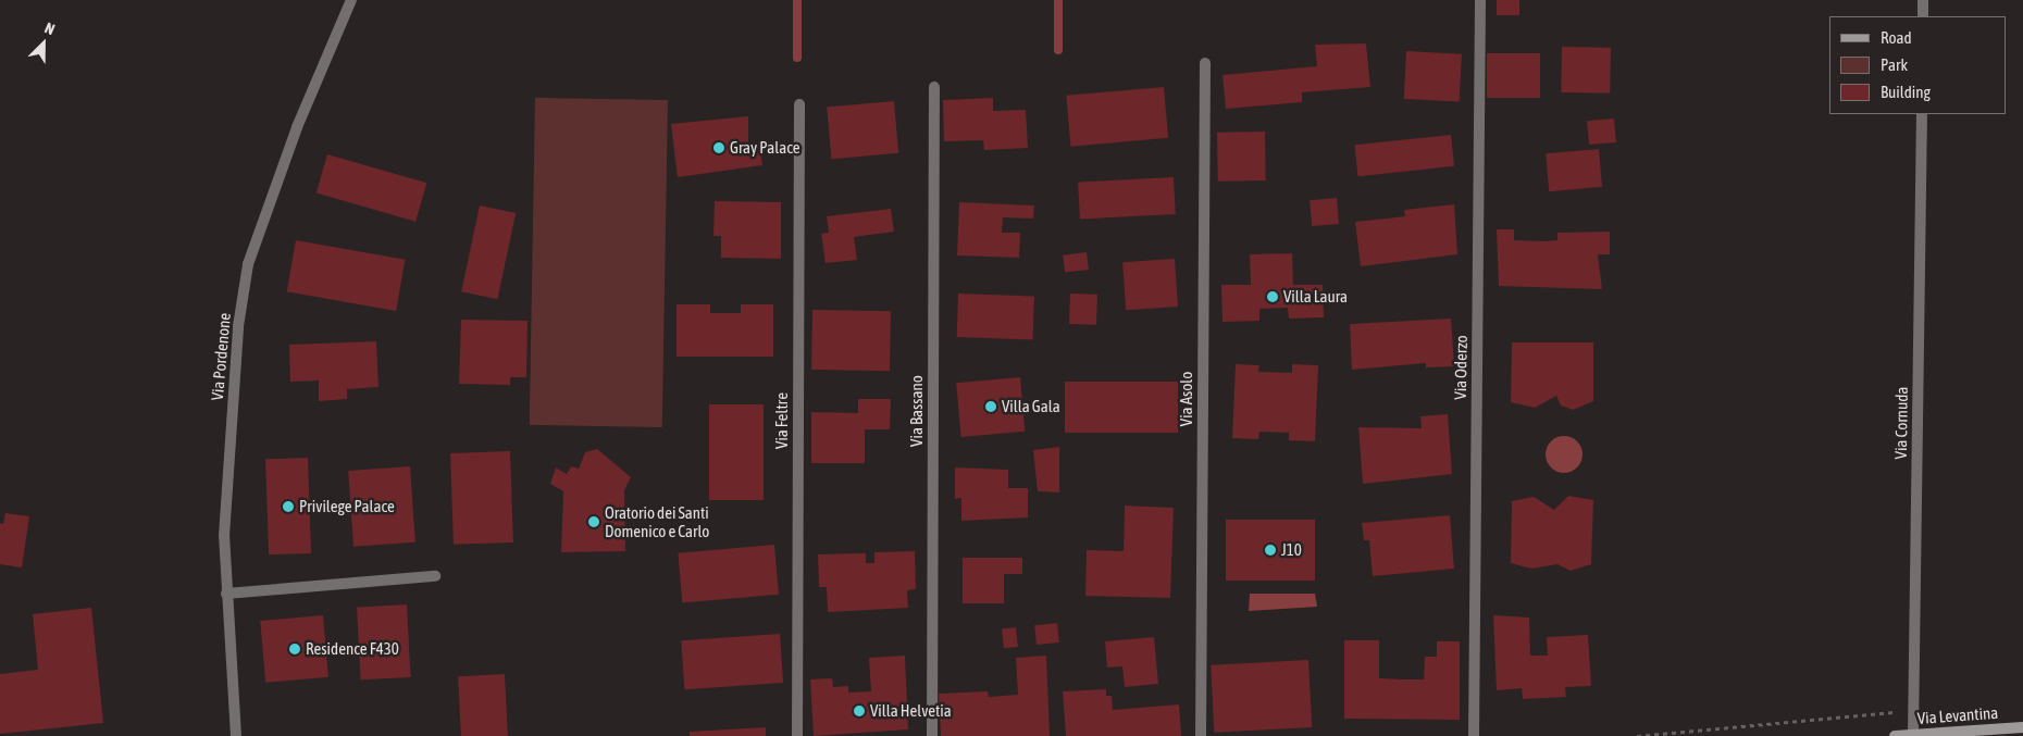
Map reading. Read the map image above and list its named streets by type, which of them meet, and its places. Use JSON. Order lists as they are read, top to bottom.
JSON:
{
  "streets": {
    "street": [
      "Via Pordenone",
      "Via Oderzo",
      "Via Asolo",
      "Via Bassano",
      "Via Feltre",
      "Via Cornuda",
      "Via Levantina"
    ]
  },
  "crossings": [
    ["Via Cornuda", "Via Levantina"]
  ],
  "places": [
    "Gray Palace",
    "Villa Laura",
    "Villa Gala",
    "Privilege Palace",
    "Oratorio dei Santi Domenico e Carlo",
    "J10",
    "Residence F430",
    "Villa Helvetia"
  ],
  "legend": ["Road", "Park", "Building"],
  "north": "top right"
}
